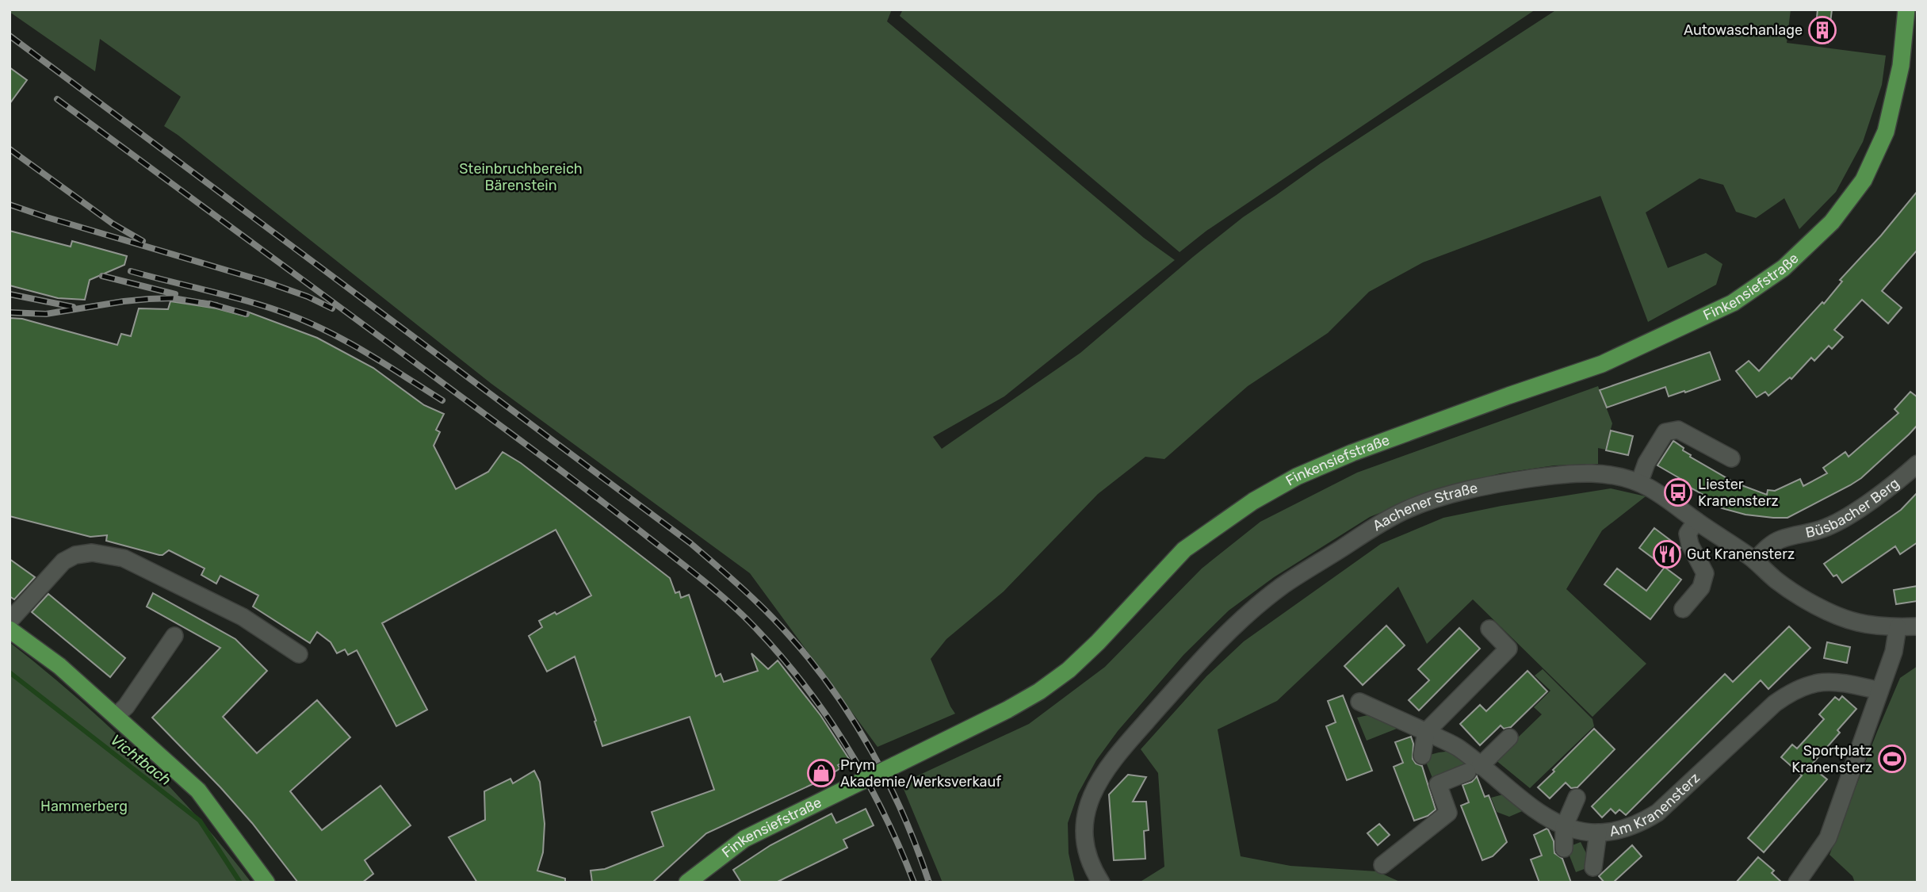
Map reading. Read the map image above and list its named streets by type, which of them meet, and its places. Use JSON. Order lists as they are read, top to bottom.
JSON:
{
  "streets": {
    "main road": ["Finkensiefstraße"],
    "street": ["Büsbacher Berg", "Aachener Straße", "Am Kranensterz"]
  },
  "crossings": [
    ["Büsbacher Berg", "Aachener Straße"]
  ],
  "water": ["Vichtbach"],
  "parks": ["Steinbruchbereich Bärenstein", "Hammerberg"],
  "places": {
    "building": ["Autowaschanlage"],
    "bus stop": ["Liester Kranensterz"],
    "restaurant": ["Gut Kranensterz"],
    "sports": ["Sportplatz Kranensterz"],
    "shop": ["Prym Akademie/Werksverkauf"]
  }
}
